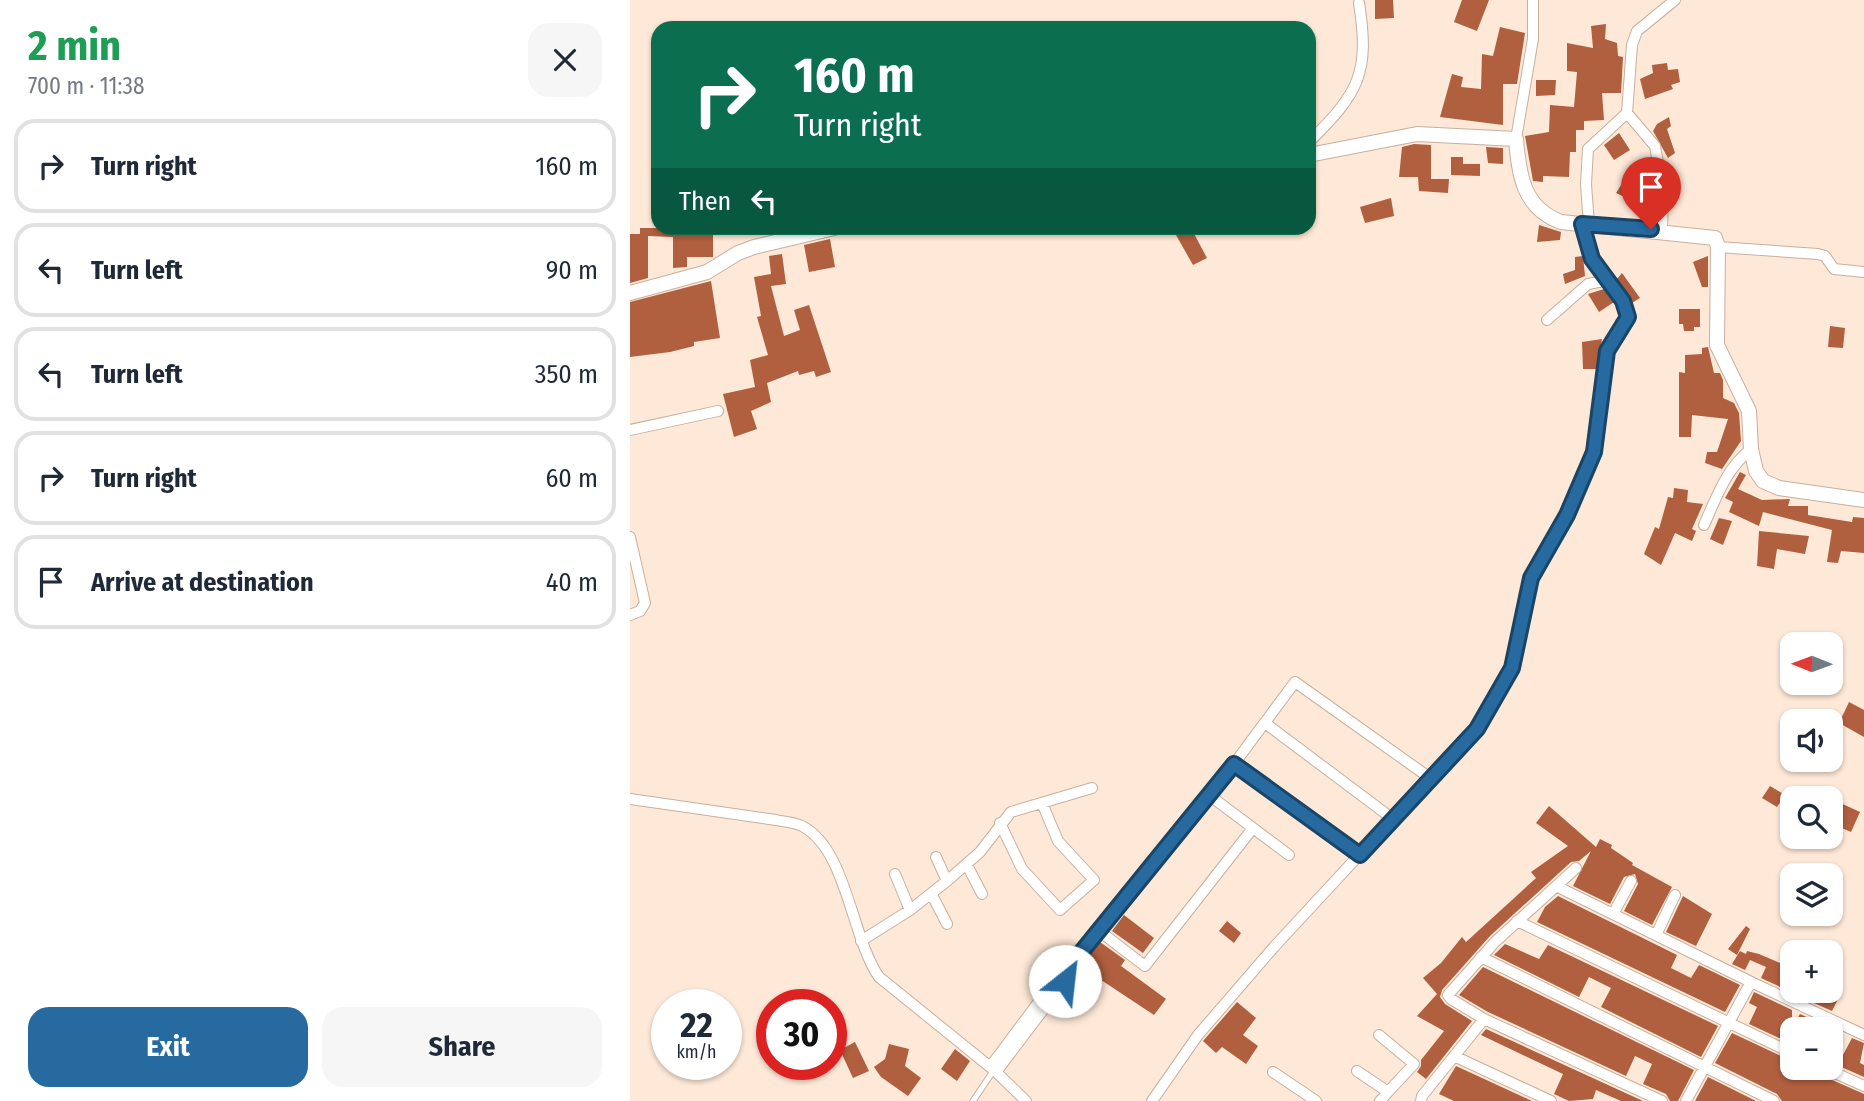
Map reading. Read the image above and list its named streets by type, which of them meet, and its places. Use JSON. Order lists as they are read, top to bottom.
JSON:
{
  "north": "left",
  "page": {
    "heading": ["2 min", "700 m · 11:38"],
    "turn": ["160 m", "Turn right"],
    "list": [
      {
        "name": "Turn right",
        "value": "160 m"
      },
      {
        "name": "Turn left",
        "value": "90 m"
      },
      {
        "name": "Turn left",
        "value": "350 m"
      },
      {
        "name": "Turn right",
        "value": "60 m"
      },
      {
        "name": "Arrive at destination",
        "value": "40 m"
      }
    ],
    "then": "Then",
    "map_buttons": ["+", "−"],
    "speed": "22 km/h",
    "limit": "30",
    "buttons": ["Exit", "Share"]
  }
}
